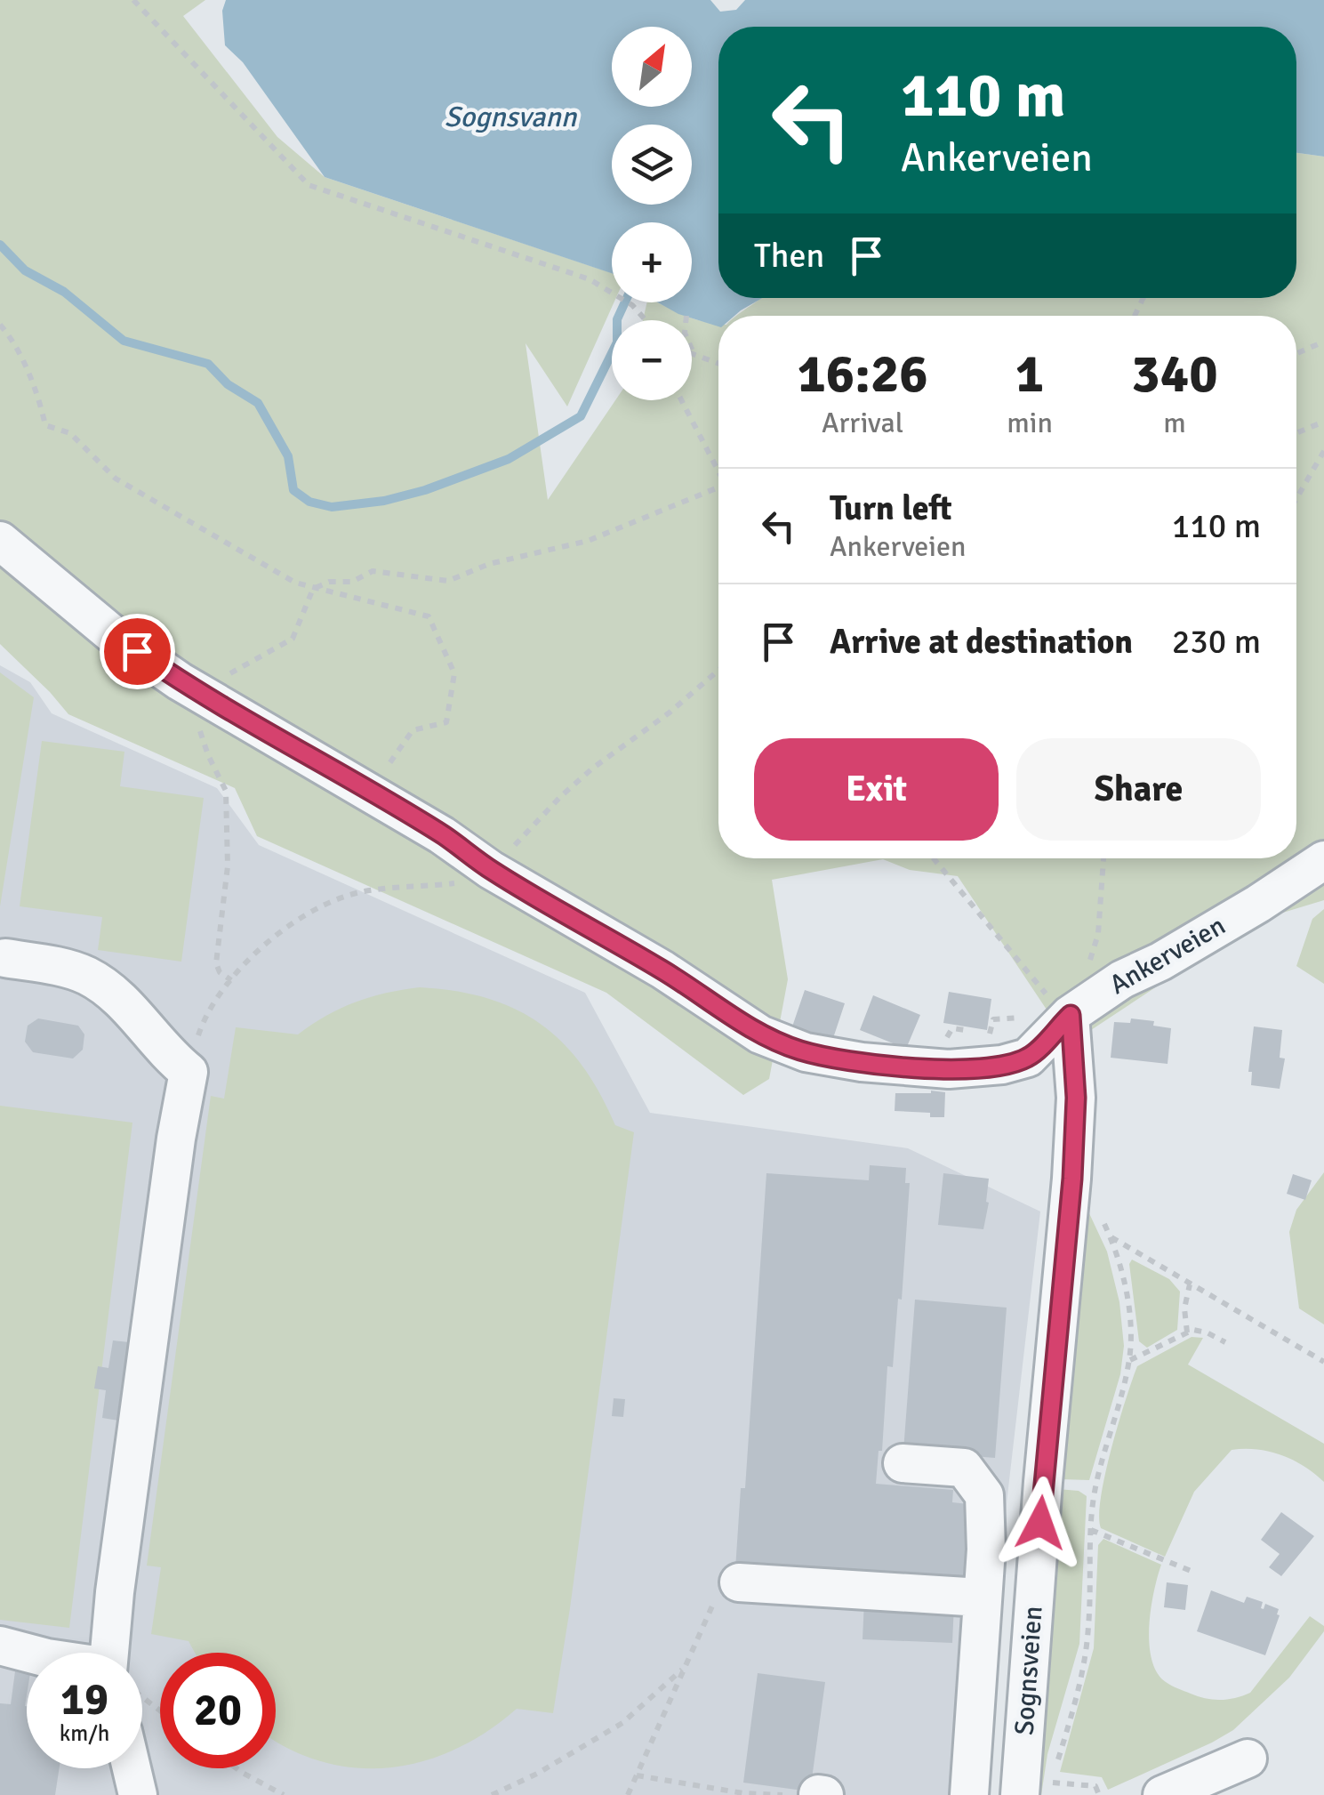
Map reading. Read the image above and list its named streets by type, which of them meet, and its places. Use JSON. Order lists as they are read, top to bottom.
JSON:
{
  "streets": {
    "lane": ["Ankerveien", "Sognsveien"]
  },
  "crossings": [
    ["Ankerveien", "Sognsveien"]
  ],
  "water": ["Sognsvann"],
  "north": "top right",
  "page": {
    "map_buttons": ["+", "−"],
    "turn": ["110 m", "Ankerveien"],
    "then": "Then",
    "eta": [
      "16:26",
      "Arrival",
      "1",
      "min",
      "340",
      "m"
    ],
    "list": [
      {
        "name": "Turn left",
        "note": "Ankerveien",
        "value": "110 m"
      },
      {
        "name": "Arrive at destination",
        "value": "230 m"
      }
    ],
    "buttons": ["Exit", "Share"],
    "speed": "19 km/h",
    "limit": "20"
  }
}
